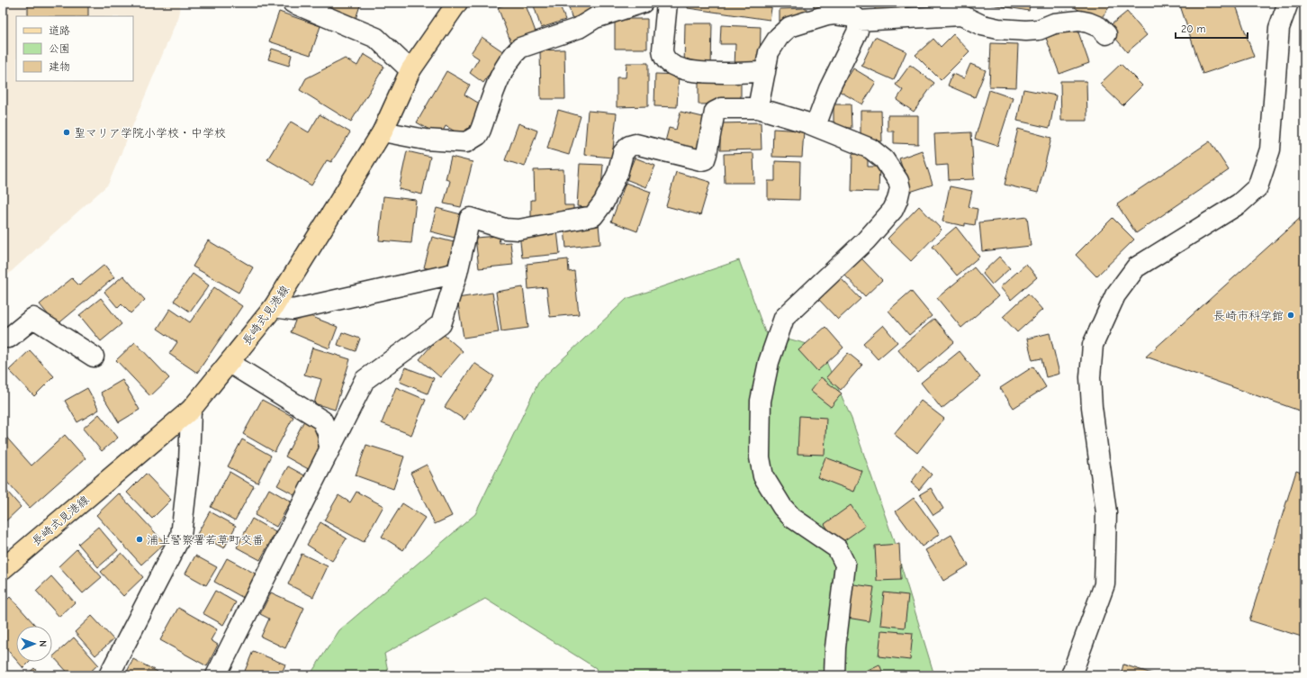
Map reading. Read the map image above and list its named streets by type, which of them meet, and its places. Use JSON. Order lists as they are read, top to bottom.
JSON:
{
  "streets": {
    "main road": ["長崎式見港線"]
  },
  "places": ["聖マリア学院小学校・中学校", "長崎市科学館", "浦上警察署若草町交番"],
  "legend": ["道路", "公園", "建物"],
  "scale_bar": "20 m",
  "north": "right"
}
